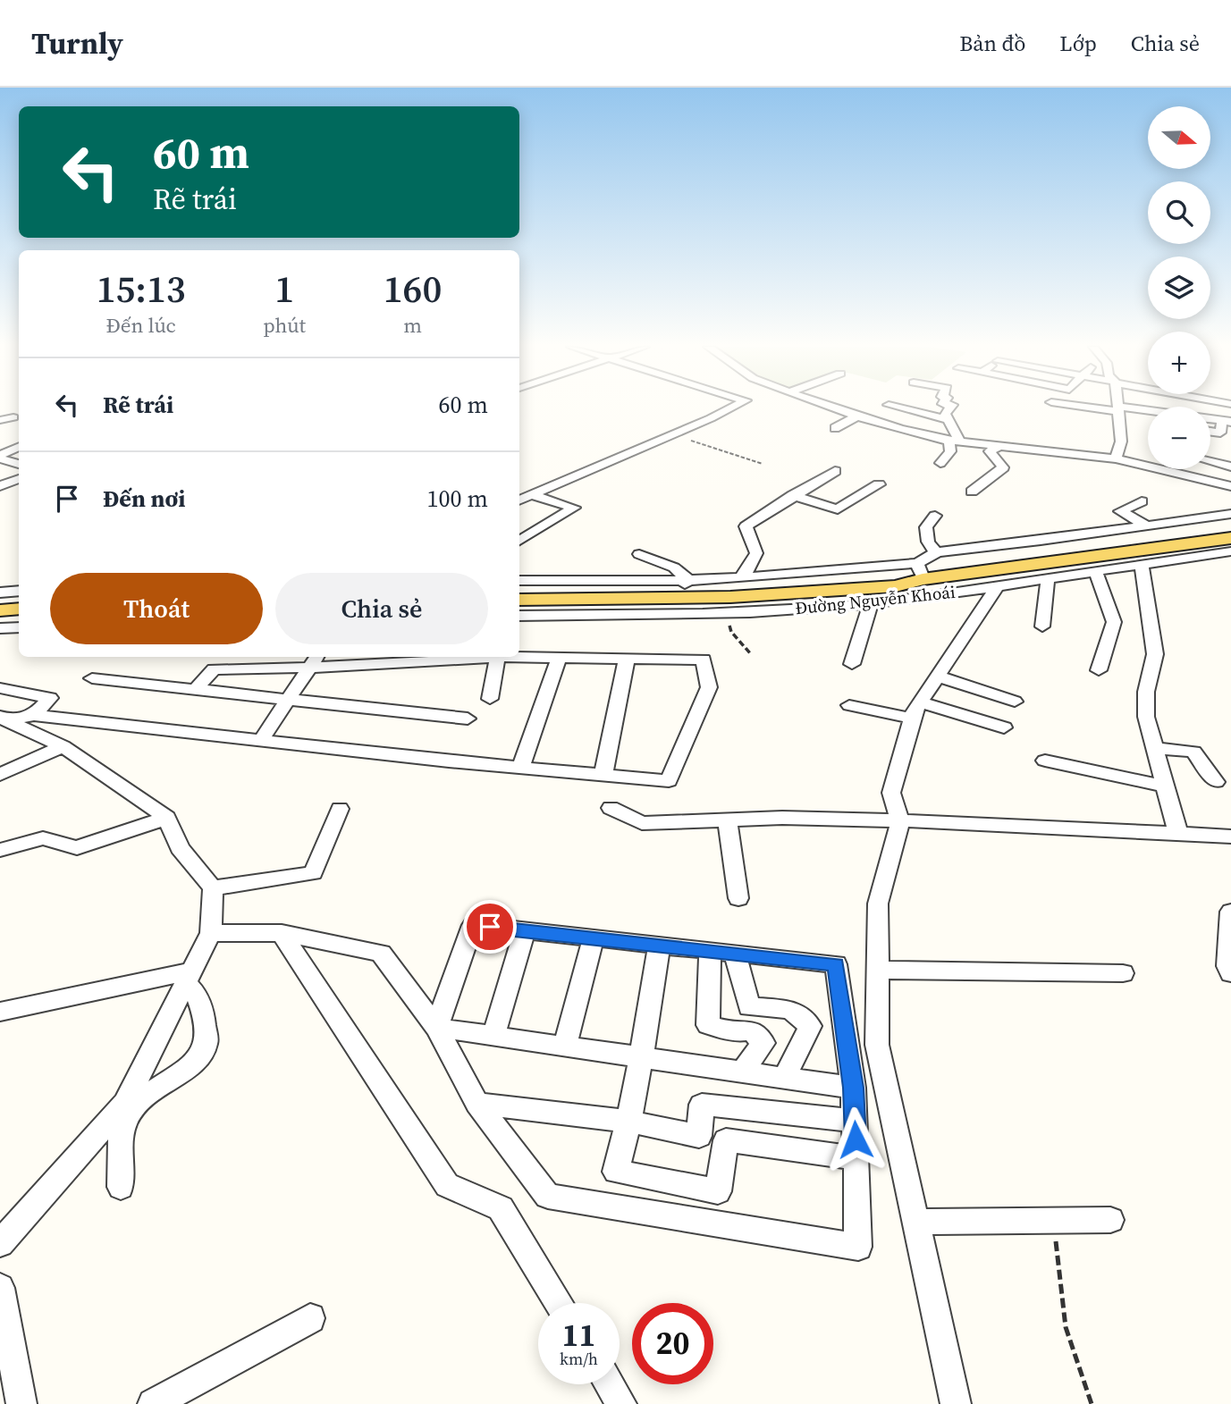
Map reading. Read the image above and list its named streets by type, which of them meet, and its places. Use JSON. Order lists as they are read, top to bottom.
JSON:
{
  "streets": {
    "main road": ["Đường Nguyễn Khoái"]
  },
  "north": "right",
  "page": {
    "header": "Turnly",
    "nav": ["Bản đồ", "Lớp", "Chia sẻ"],
    "map_buttons": ["+", "−"],
    "turn": ["60 m", "Rẽ trái"],
    "eta": [
      "15:13",
      "Đến lúc",
      "1",
      "phút",
      "160",
      "m"
    ],
    "list": [
      {
        "name": "Rẽ trái",
        "value": "60 m"
      },
      {
        "name": "Đến nơi",
        "value": "100 m"
      }
    ],
    "buttons": ["Thoát", "Chia sẻ"],
    "speed": "11 km/h",
    "limit": "20"
  }
}
